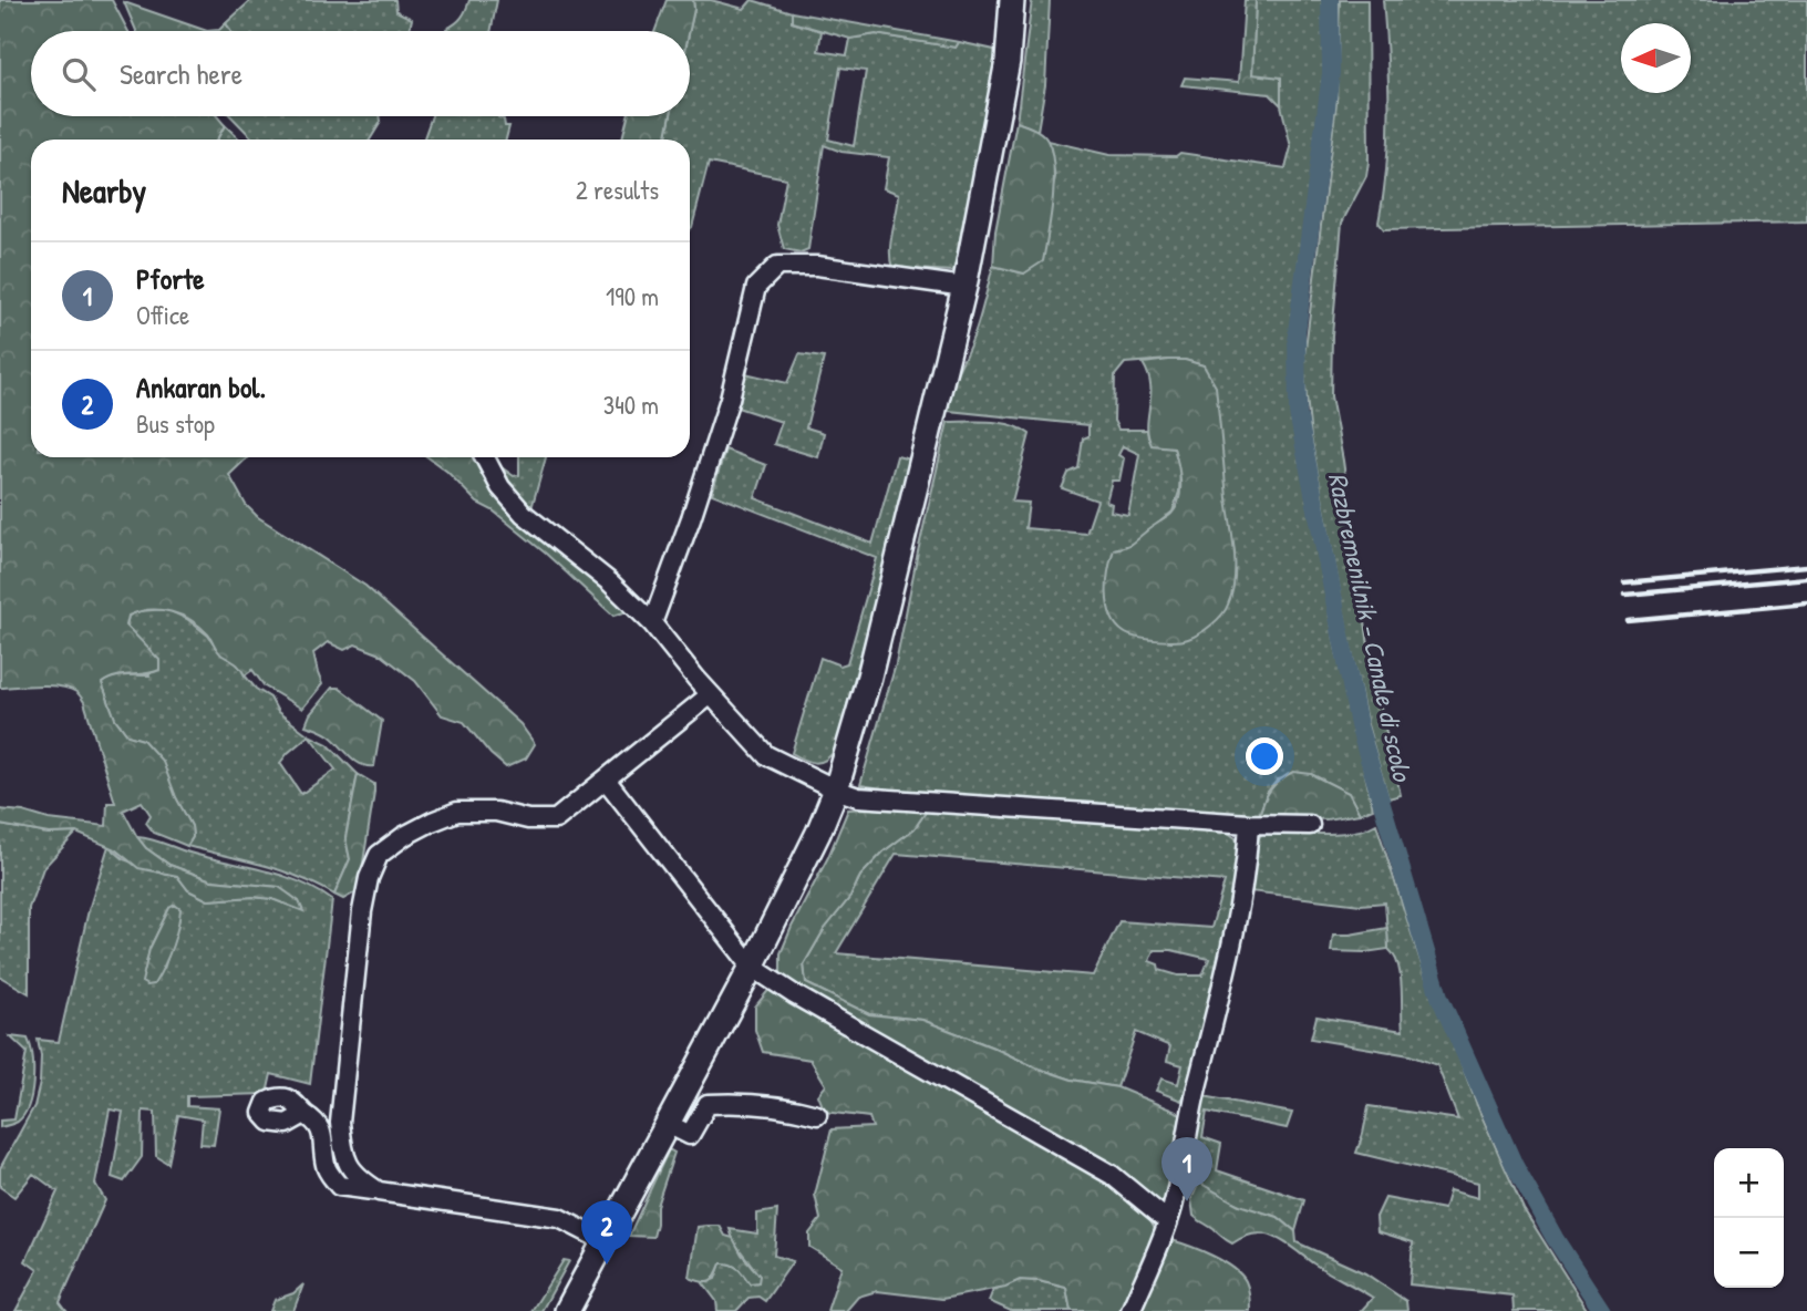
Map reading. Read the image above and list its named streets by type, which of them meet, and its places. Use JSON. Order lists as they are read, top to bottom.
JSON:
{
  "water": ["Razbremenilnik - Canale di scolo"],
  "north": "left",
  "page": {
    "search": "Search here",
    "heading": ["Nearby", "2 results"],
    "list": [
      {
        "mark": "1",
        "name": "Pforte",
        "note": "Office",
        "value": "190 m"
      },
      {
        "mark": "2",
        "name": "Ankaran bol.",
        "note": "Bus stop",
        "value": "340 m"
      }
    ],
    "pins": ["1", "2"],
    "map_buttons": ["+", "−"]
  }
}
